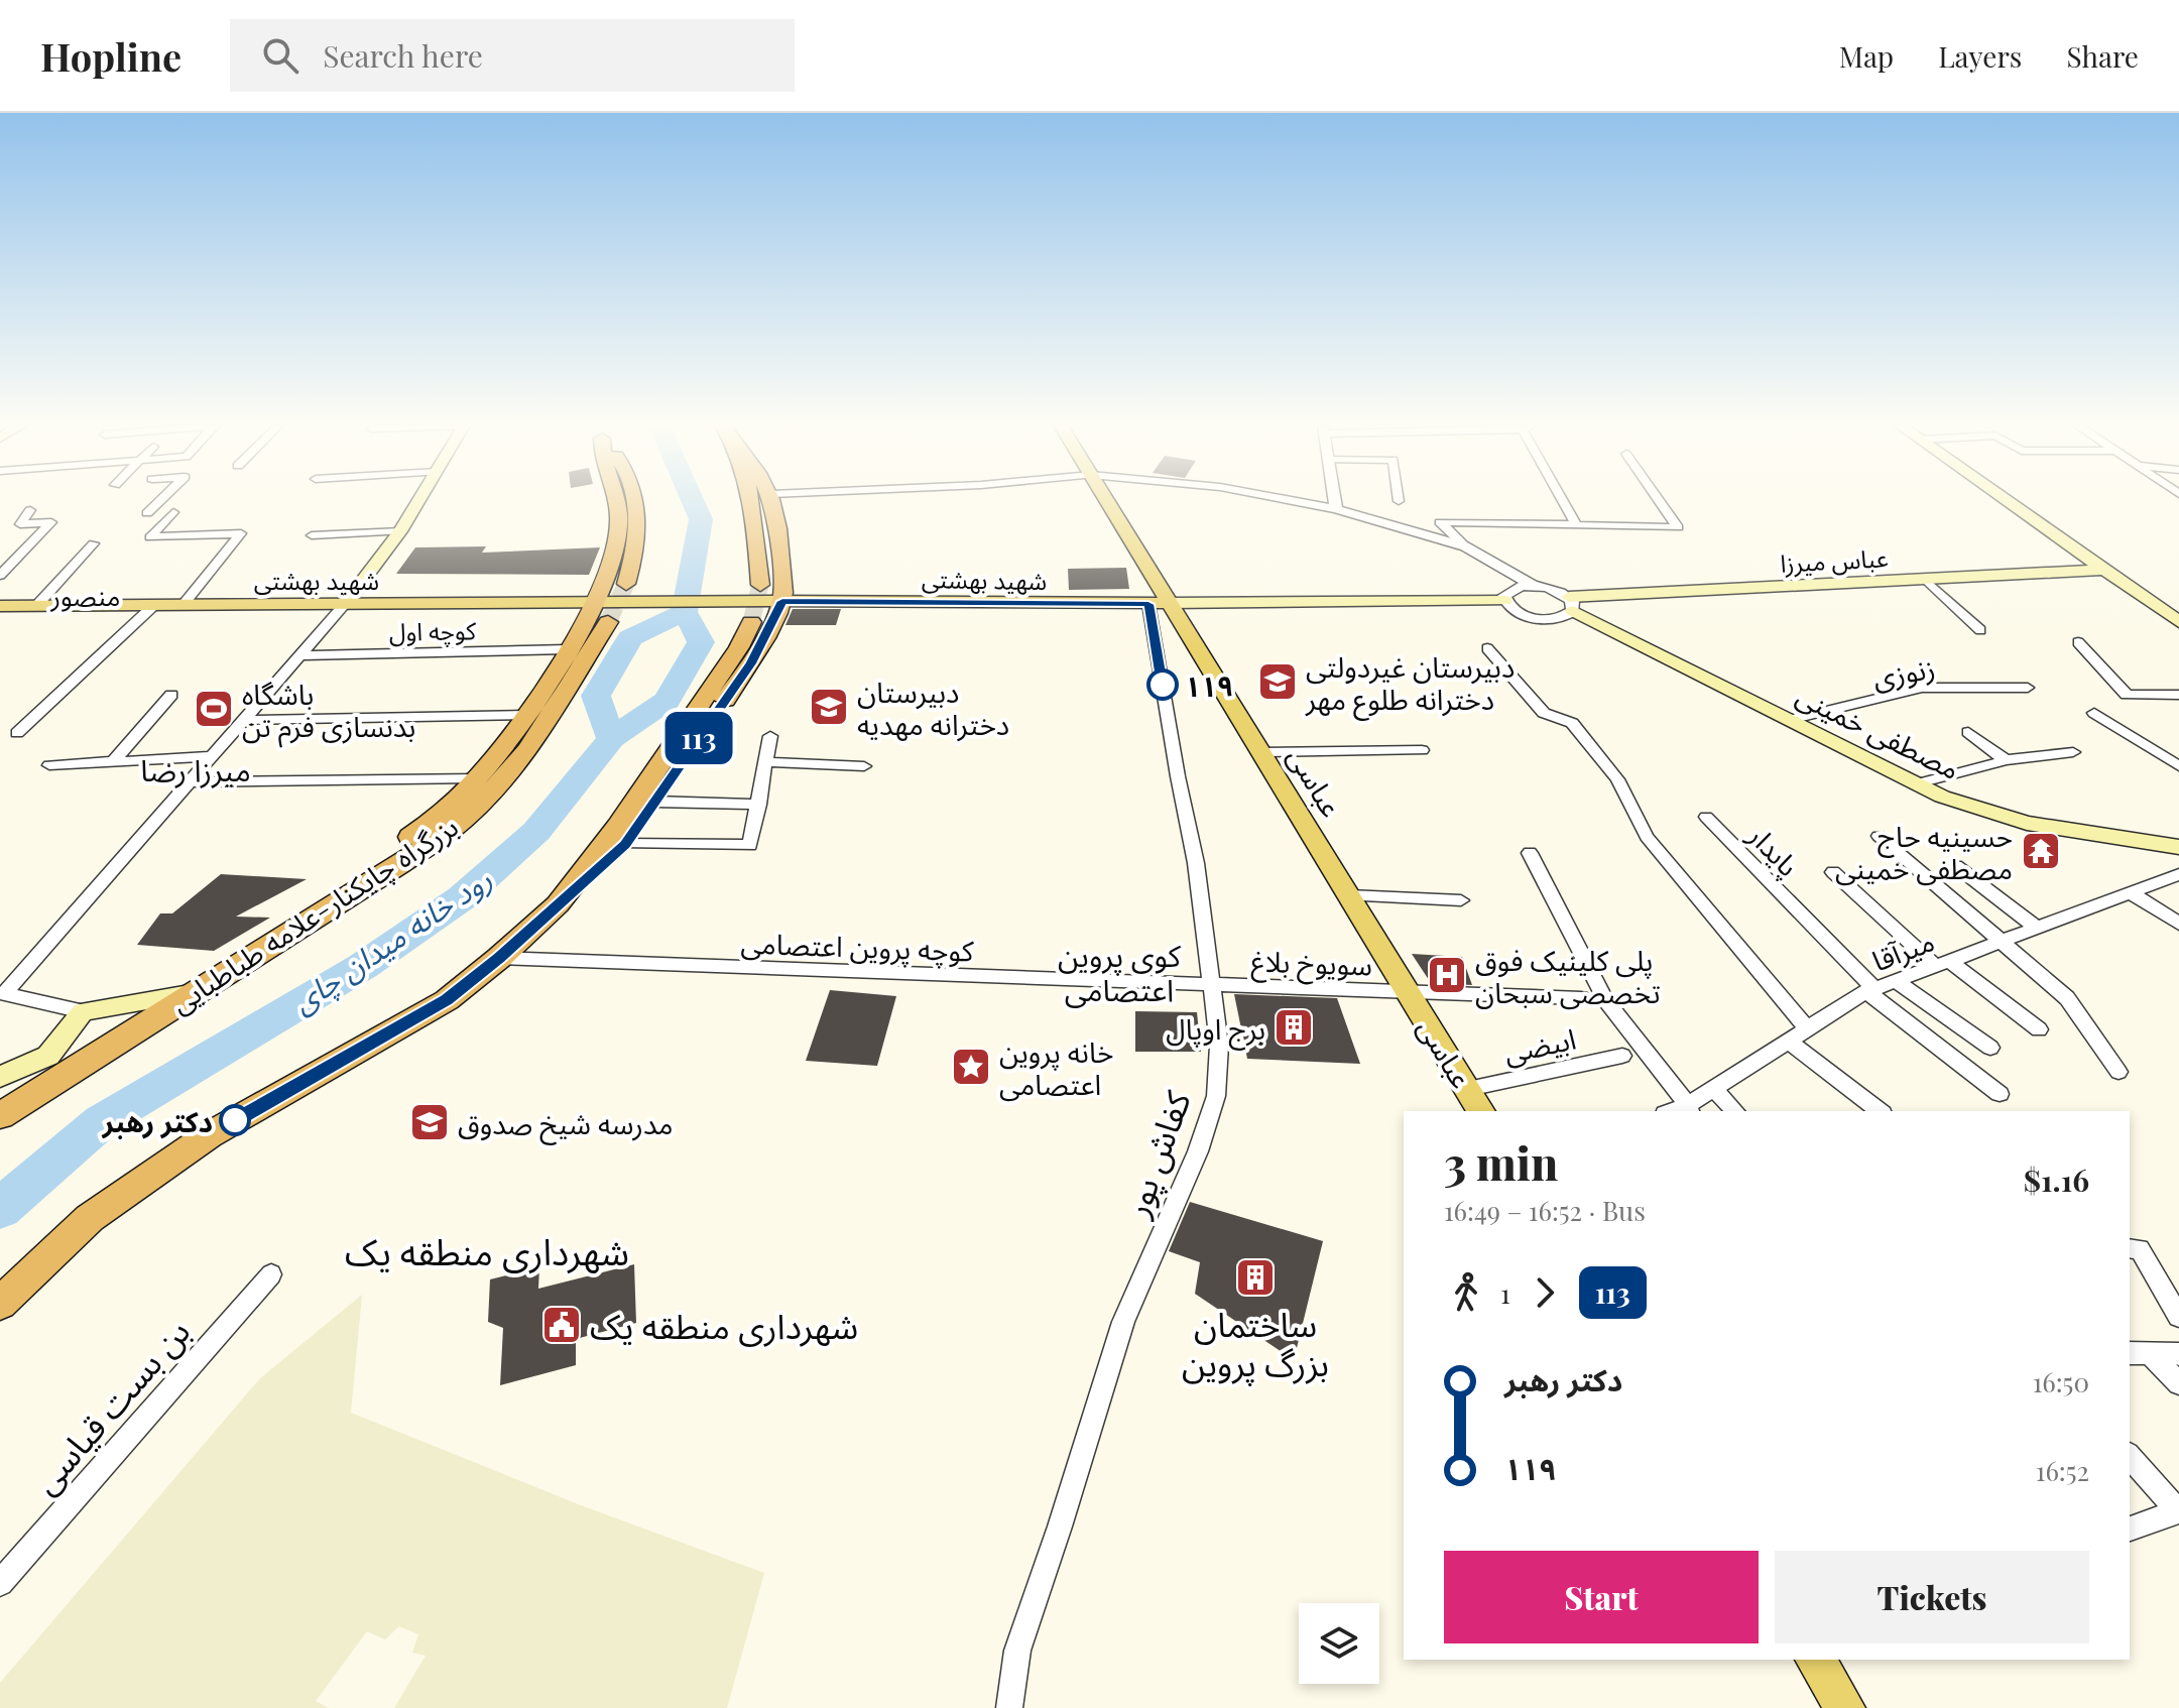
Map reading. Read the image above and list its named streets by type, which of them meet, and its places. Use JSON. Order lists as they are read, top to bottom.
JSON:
{
  "streets": {
    "highway": ["بزرگراه چایکنار-علامه طباطبایی"],
    "main road": [
      "عباس میرزا",
      "شهید بهشتى",
      "مصطفی خمینی",
      "عباسى",
      "عباسی"
    ],
    "street": [
      "کوچه اول",
      "زنوزی",
      "پایدار",
      "کوچه پروین اعتصامی",
      "میرآقا",
      "سویوخ بلاغ",
      "ابیضی",
      "کفاش پور",
      "بن بست قیاسی"
    ]
  },
  "crossings": [
    ["عباس میرزا", "مصطفی خمینی"],
    ["شهید بهشتى", "عباسى"],
    ["شهید بهشتى", "بزرگراه چایکنار-علامه طباطبایی"],
    ["شهید بهشتى", "کفاش پور"],
    ["زنوزی", "مصطفی خمینی"],
    ["عباسى", "سویوخ بلاغ"],
    ["عباسى", "عباسی"],
    ["عباسى", "کفاش پور"],
    ["پایدار", "میرآقا"],
    ["کوچه پروین اعتصامی", "سویوخ بلاغ"],
    ["کوچه پروین اعتصامی", "کفاش پور"],
    ["سویوخ بلاغ", "عباسی"],
    ["سویوخ بلاغ", "کفاش پور"],
    ["ابیضی", "عباسی"]
  ],
  "districts": [
    "منصور",
    "میرزا رضا",
    "کوی پروین اعتصامی",
    "شهرداری منطقه یک"
  ],
  "water": ["رود خانه میدان چای"],
  "places": {
    "school or university": ["دبیرستان غیردولتی دخترانه طلوع مهر", "دبیرستان دخترانه مهدیه", "مدرسه شیخ صدوق"],
    "other": ["۱۱۹", "دکتر رهبر"],
    "sports": ["باشگاه بدنسازی فرم تن"],
    "temple": ["حسینیه حاج مصطفی خمینی"],
    "hospital": ["پلی کلینیک فوق تخصصی سبحان"],
    "building": ["برج اوپال", "ساختمان بزرگ پروین"],
    "place": ["خانه پروین اعتصامی"],
    "public building": ["شهرداری منطقه یک"]
  },
  "lines": ["bus line 113"],
  "page": {
    "header": "Hopline",
    "search": "Search here",
    "nav": ["Map", "Layers", "Share"],
    "on_map": "113",
    "heading": ["3 min", "16:49 – 16:52 · Bus", "$1.16"],
    "legs": ["1", "113"],
    "list": [
      {
        "name": "دکتر رهبر",
        "value": "16:50"
      },
      {
        "name": "۱۱۹",
        "value": "16:52"
      }
    ],
    "buttons": ["Start", "Tickets"]
  }
}
